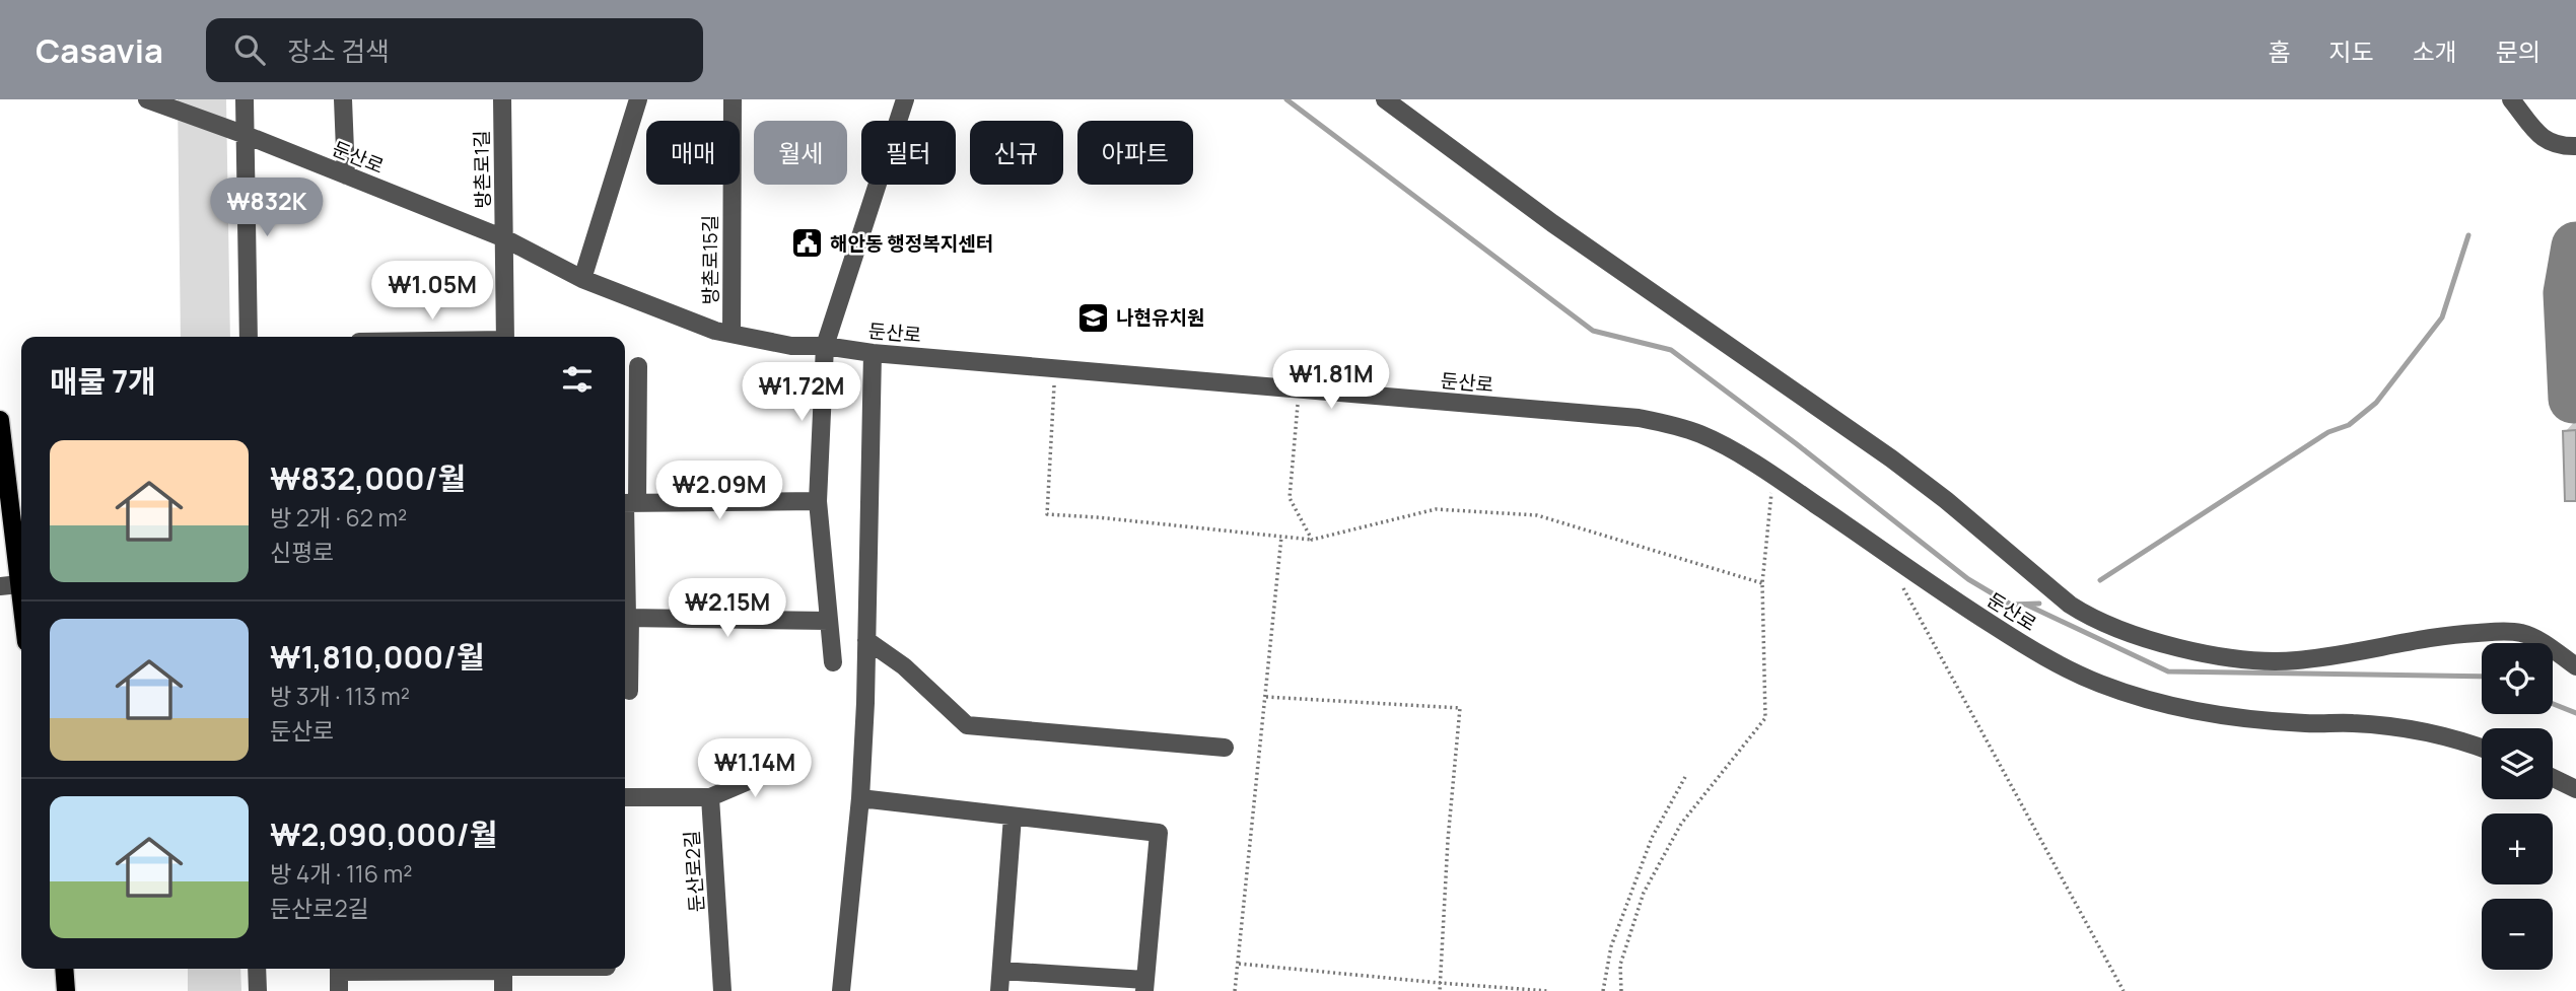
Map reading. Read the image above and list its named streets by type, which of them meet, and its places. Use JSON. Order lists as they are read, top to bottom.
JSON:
{
  "streets": {
    "street": [
      "둔산로",
      "방촌로1길",
      "방촌로15길",
      "둔산로2길"
    ]
  },
  "crossings": [
    ["둔산로", "방촌로1길"],
    ["둔산로", "방촌로15길"]
  ],
  "places": {
    "public building": ["해안동 행정복지센터"],
    "school or university": ["나현유치원"]
  },
  "page": {
    "header": "Casavia",
    "search": "장소 검색",
    "nav": [
      "홈",
      "지도",
      "소개",
      "문의"
    ],
    "chip": [
      "매매",
      "월세",
      "필터",
      "신규",
      "아파트"
    ],
    "price": [
      "₩832K",
      "₩1.05M",
      "₩1.81M",
      "₩1.72M",
      "₩2.09M",
      "₩2.15M",
      "₩1.14M"
    ],
    "heading": "매물 7개",
    "list": [
      {
        "name": "₩832,000/월",
        "note": "방 2개 · 62 m² · 신평로"
      },
      {
        "name": "₩1,810,000/월",
        "note": "방 3개 · 113 m² · 둔산로"
      },
      {
        "name": "₩2,090,000/월",
        "note": "방 4개 · 116 m² · 둔산로2길"
      }
    ],
    "map_buttons": ["+", "−"]
  }
}
